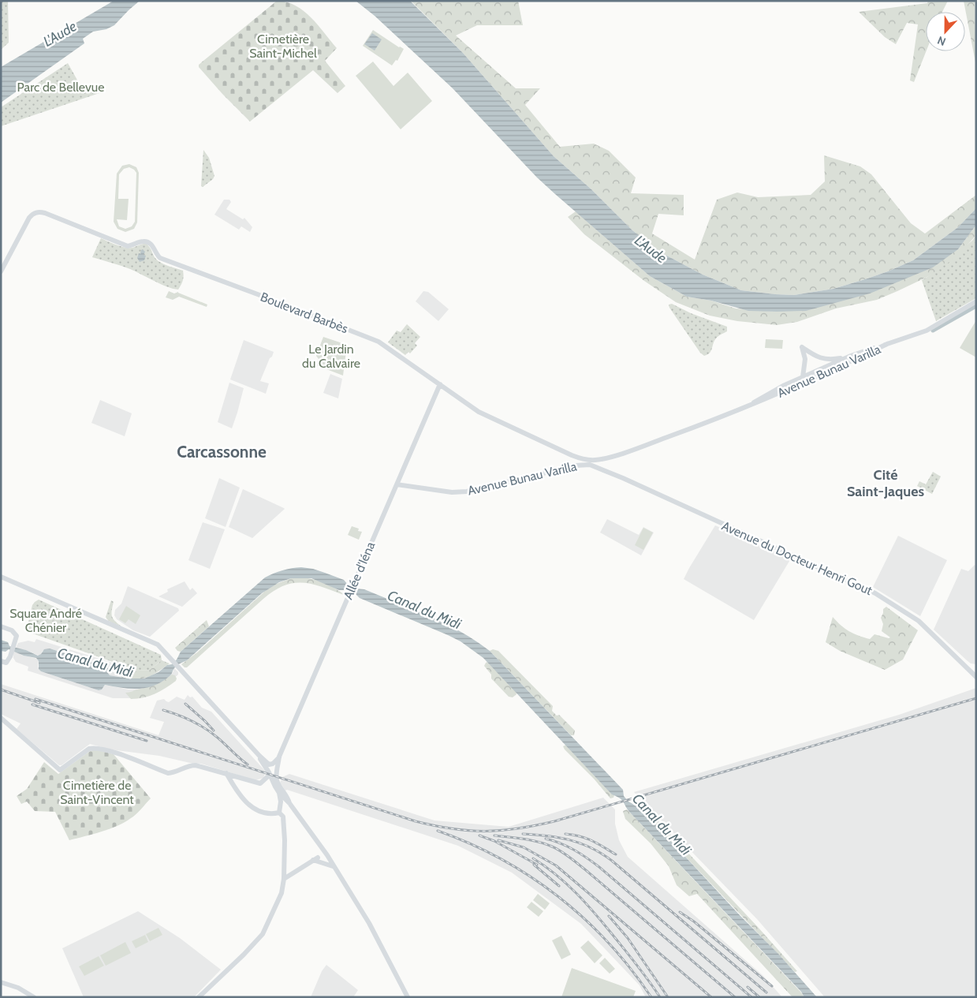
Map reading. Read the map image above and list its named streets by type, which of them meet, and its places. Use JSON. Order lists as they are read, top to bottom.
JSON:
{
  "streets": {
    "main road": [
      "Boulevard Barbès",
      "Avenue Bunau Varilla",
      "Avenue du Docteur Henri Gout",
      "Allée d'Iéna"
    ]
  },
  "crossings": [
    ["Boulevard Barbès", "Allée d'Iéna"],
    ["Avenue Bunau Varilla", "Avenue du Docteur Henri Gout"],
    ["Avenue Bunau Varilla", "Allée d'Iéna"]
  ],
  "districts": ["Carcassonne", "Cité Saint-Jaques"],
  "water": ["L'Aude", "Canal du Midi"],
  "parks": [
    "Cimetière Saint-Michel",
    "Parc de Bellevue",
    "Le Jardin du Calvaire",
    "Square André Chénier",
    "Cimetière de Saint-Vincent"
  ],
  "north": "bottom"
}
